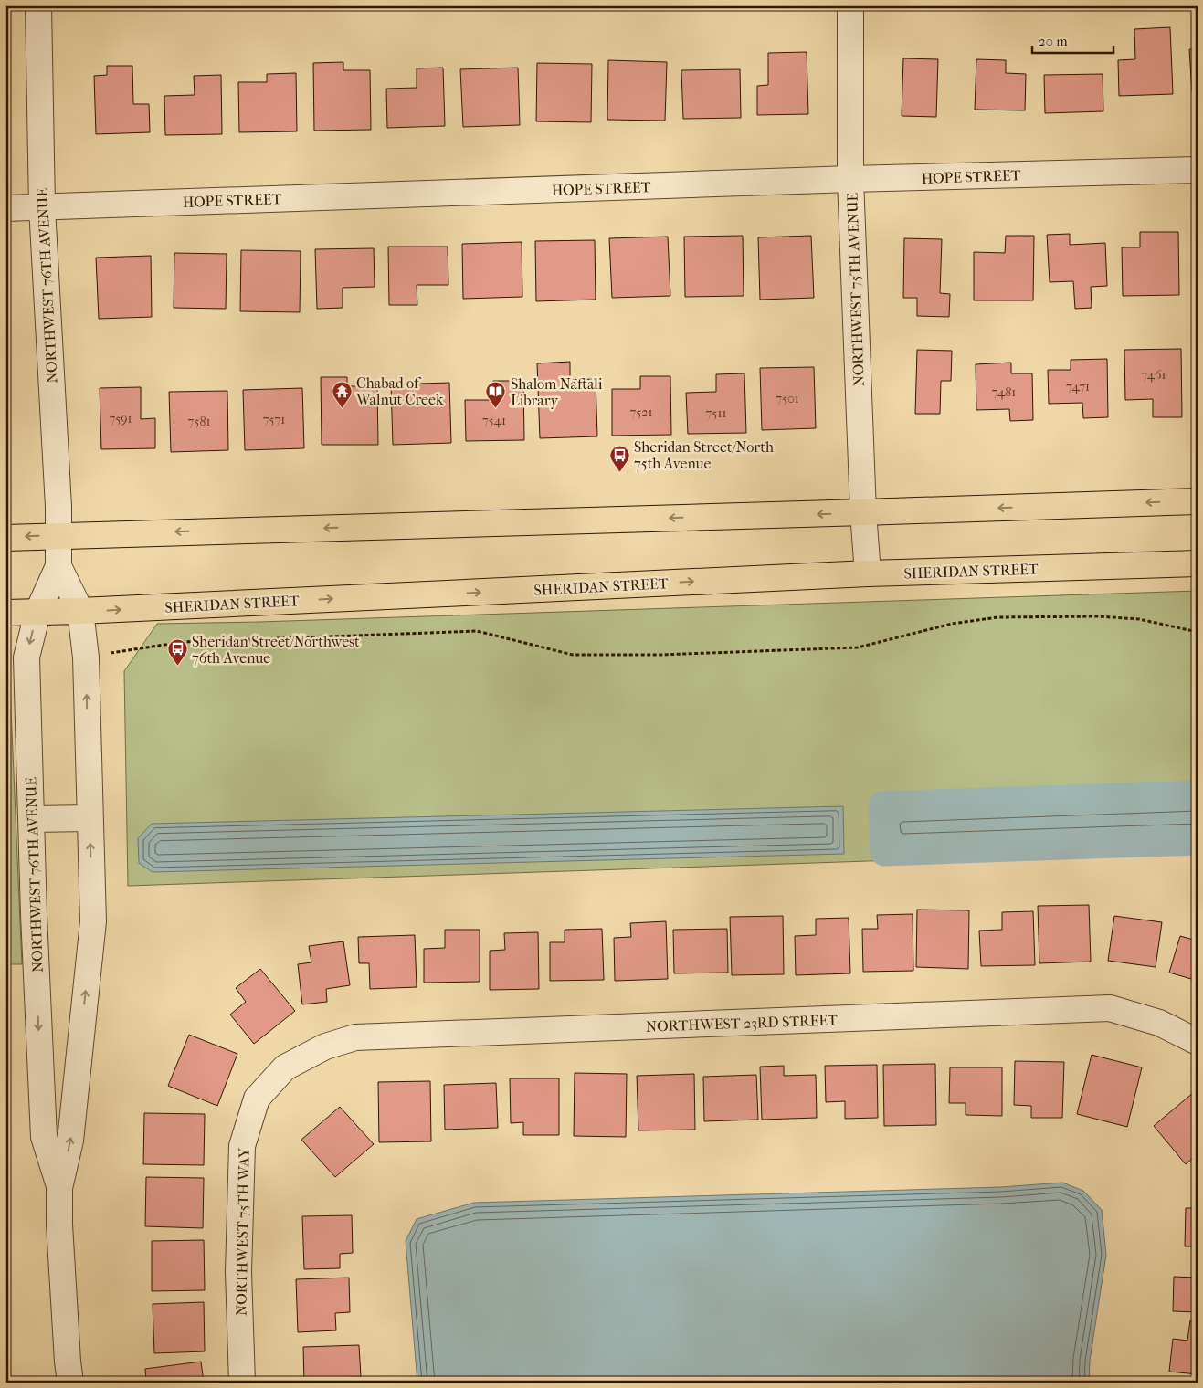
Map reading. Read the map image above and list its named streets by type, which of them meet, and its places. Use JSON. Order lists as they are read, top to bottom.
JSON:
{
  "streets": {
    "main road": ["SHERIDAN STREET"],
    "street": [
      "HOPE STREET",
      "NORTHWEST 76TH AVENUE",
      "NORTHWEST 75TH AVENUE",
      "NORTHWEST 23RD STREET",
      "NORTHWEST 75TH WAY"
    ]
  },
  "crossings": [
    ["HOPE STREET", "NORTHWEST 76TH AVENUE"],
    ["HOPE STREET", "NORTHWEST 75TH AVENUE"],
    ["NORTHWEST 76TH AVENUE", "SHERIDAN STREET"],
    ["NORTHWEST 75TH AVENUE", "SHERIDAN STREET"],
    ["NORTHWEST 23RD STREET", "NORTHWEST 75TH WAY"]
  ],
  "places": {
    "temple": ["Chabad of Walnut Creek"],
    "library": ["Shalom Naftali Library"],
    "bus stop": ["Sheridan Street/North 75th Avenue", "Sheridan Street/Northwest 76th Avenue"]
  },
  "house_numbers": [
    "7461",
    "7471",
    "7481",
    "7501",
    "7521",
    "7511",
    "7591",
    "7571",
    "7541",
    "7581"
  ],
  "scale_bar": "20 m"
}
